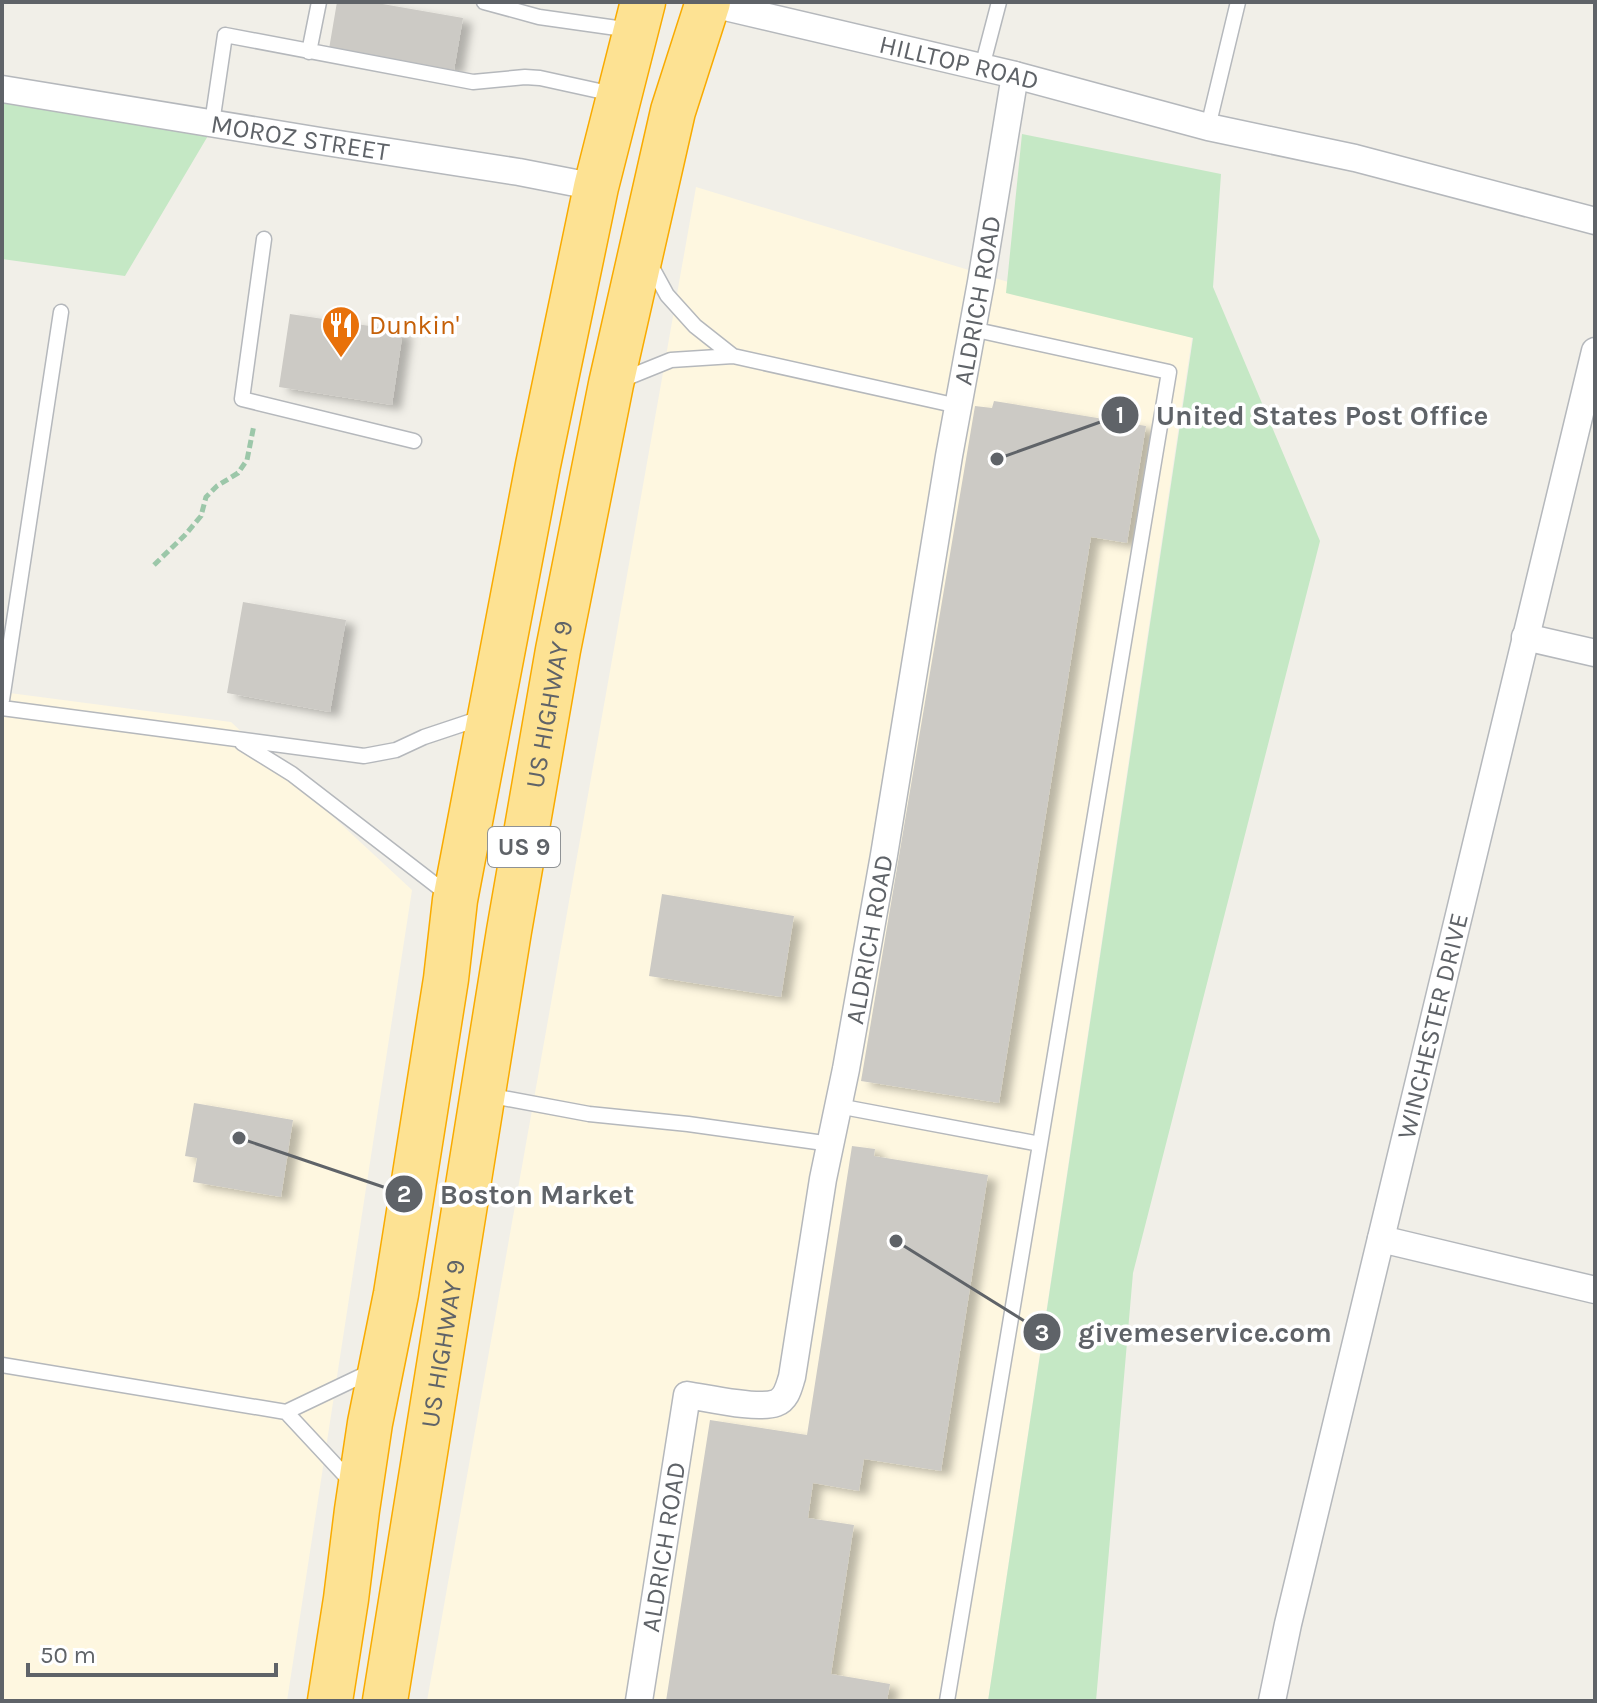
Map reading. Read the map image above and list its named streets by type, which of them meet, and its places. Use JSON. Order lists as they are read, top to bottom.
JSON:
{
  "streets": {
    "highway": ["US HIGHWAY 9", "US 9"],
    "street": [
      "HILLTOP ROAD",
      "MOROZ STREET",
      "ALDRICH ROAD",
      "WINCHESTER DRIVE"
    ]
  },
  "crossings": [
    ["HILLTOP ROAD", "ALDRICH ROAD"],
    ["HILLTOP ROAD", "US HIGHWAY 9"],
    ["MOROZ STREET", "US HIGHWAY 9"]
  ],
  "places": {
    "restaurant": ["Dunkin'"],
    "other": ["United States Post Office", "Boston Market", "givemeservice.com"]
  },
  "scale_bar": "50 m"
}
